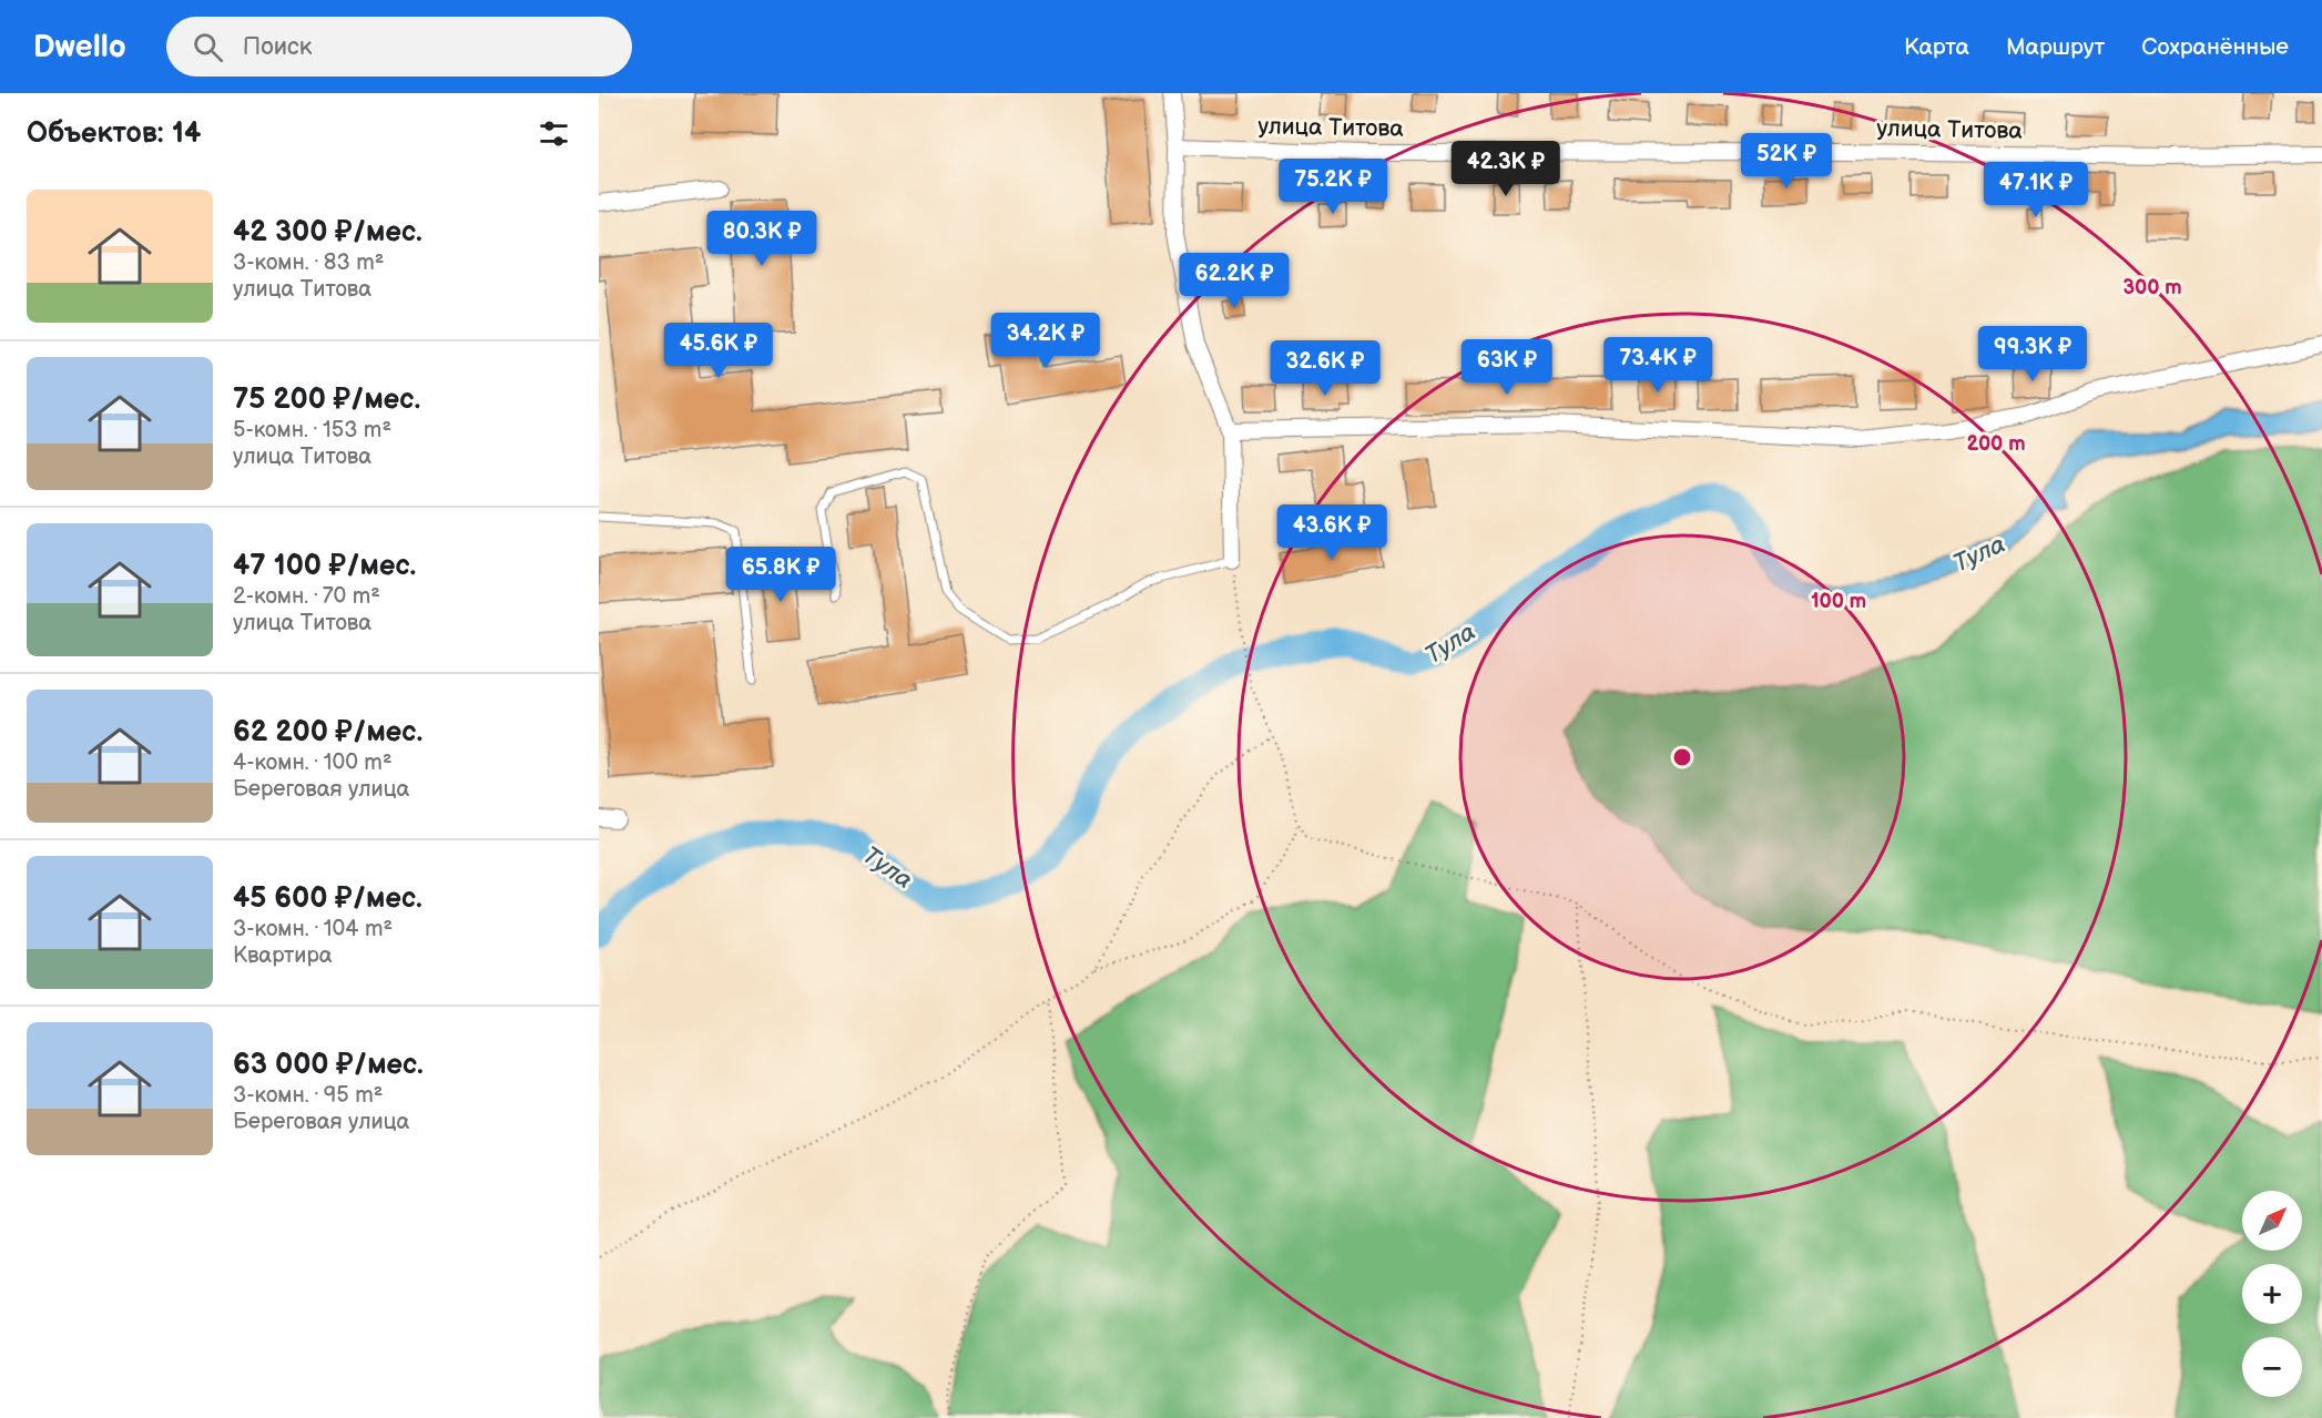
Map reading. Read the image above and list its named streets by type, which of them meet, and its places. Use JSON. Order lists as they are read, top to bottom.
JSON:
{
  "streets": {
    "street": ["улица Титова"]
  },
  "water": ["Тула"],
  "north": "top right",
  "page": {
    "header": "Dwello",
    "search": "Поиск",
    "nav": ["Карта", "Маршрут", "Сохранённые"],
    "heading": "Объектов: 14",
    "price": [
      "52K ₽",
      "42.3K ₽",
      "75.2K ₽",
      "47.1K ₽",
      "80.3K ₽",
      "62.2K ₽",
      "34.2K ₽",
      "45.6K ₽",
      "99.3K ₽",
      "73.4K ₽",
      "63K ₽",
      "32.6K ₽",
      "43.6K ₽",
      "65.8K ₽"
    ],
    "list": [
      {
        "name": "42 300 ₽/мес.",
        "note": "3-комн. · 83 m² · улица Титова"
      },
      {
        "name": "75 200 ₽/мес.",
        "note": "5-комн. · 153 m² · улица Титова"
      },
      {
        "name": "47 100 ₽/мес.",
        "note": "2-комн. · 70 m² · улица Титова"
      },
      {
        "name": "62 200 ₽/мес.",
        "note": "4-комн. · 100 m² · Береговая улица"
      },
      {
        "name": "45 600 ₽/мес.",
        "note": "3-комн. · 104 m² · Квартира"
      },
      {
        "name": "63 000 ₽/мес.",
        "note": "3-комн. · 95 m² · Береговая улица"
      }
    ],
    "map_buttons": ["+", "−"]
  },
  "rings": ["300 m", "200 m", "100 m"]
}
